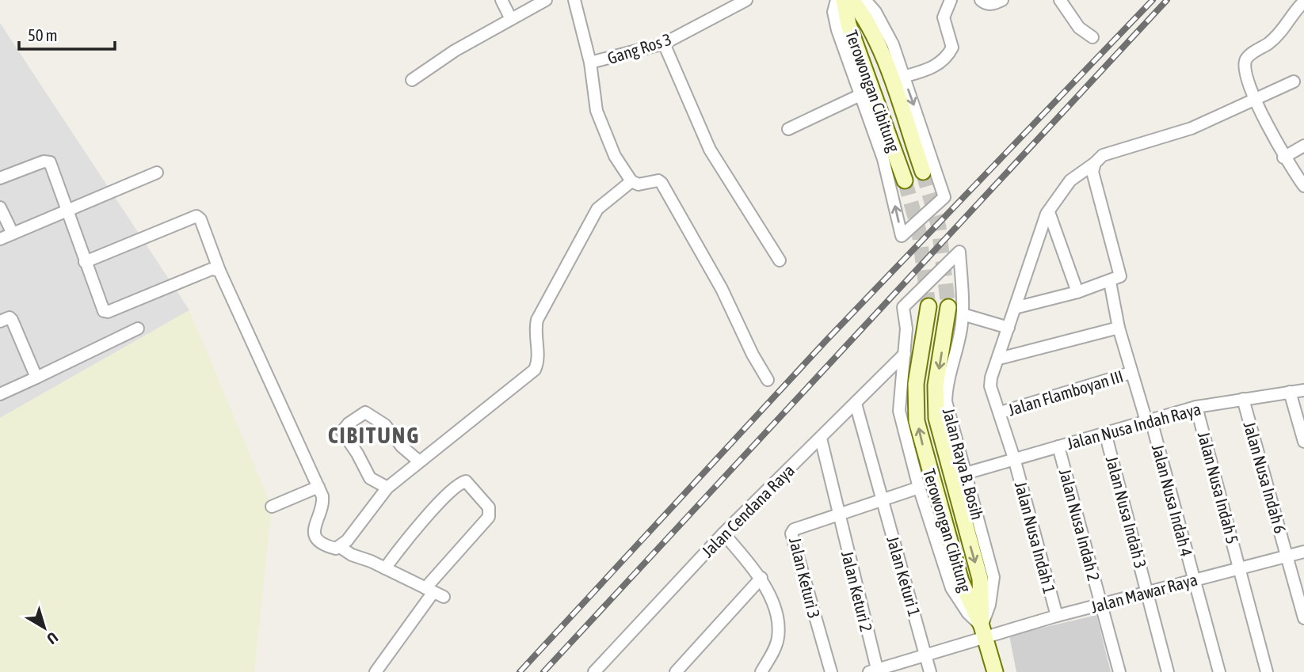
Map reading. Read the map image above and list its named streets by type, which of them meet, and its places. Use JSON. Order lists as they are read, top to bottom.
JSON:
{
  "streets": {
    "main road": ["Terowongan Cibitung", "Jalan Raya B. Bosih"],
    "street": [
      "Gang Ros 3",
      "Jalan Flamboyan III",
      "Jalan Nusa Indah Raya",
      "Jalan Nusa Indah 6",
      "Jalan Nusa Indah 5",
      "Jalan Nusa Indah 4",
      "Jalan Cendana Raya",
      "Jalan Nusa Indah 3",
      "Jalan Nusa Indah 2",
      "Jalan Nusa Indah 1",
      "Jalan Keturi 1",
      "Jalan Keturi 3",
      "Jalan Keturi 2",
      "Jalan Mawar Raya"
    ]
  },
  "crossings": [
    ["Terowongan Cibitung", "Jalan Raya B. Bosih"],
    ["Terowongan Cibitung", "Jalan Mawar Raya"],
    ["Jalan Flamboyan III", "Jalan Nusa Indah 4"],
    ["Jalan Flamboyan III", "Jalan Nusa Indah 1"],
    ["Jalan Nusa Indah Raya", "Jalan Raya B. Bosih"],
    ["Jalan Nusa Indah Raya", "Jalan Nusa Indah 6"],
    ["Jalan Nusa Indah Raya", "Jalan Nusa Indah 5"],
    ["Jalan Nusa Indah Raya", "Jalan Nusa Indah 4"],
    ["Jalan Nusa Indah Raya", "Jalan Nusa Indah 3"],
    ["Jalan Nusa Indah Raya", "Jalan Nusa Indah 2"],
    ["Jalan Nusa Indah Raya", "Jalan Nusa Indah 1"],
    ["Jalan Raya B. Bosih", "Jalan Cendana Raya"],
    ["Jalan Raya B. Bosih", "Jalan Keturi 3"],
    ["Jalan Raya B. Bosih", "Jalan Mawar Raya"],
    ["Jalan Nusa Indah 6", "Jalan Mawar Raya"],
    ["Jalan Nusa Indah 5", "Jalan Mawar Raya"],
    ["Jalan Nusa Indah 4", "Jalan Nusa Indah 1"],
    ["Jalan Nusa Indah 4", "Jalan Mawar Raya"],
    ["Jalan Cendana Raya", "Jalan Keturi 1"],
    ["Jalan Cendana Raya", "Jalan Keturi 2"],
    ["Jalan Nusa Indah 3", "Jalan Mawar Raya"],
    ["Jalan Nusa Indah 2", "Jalan Mawar Raya"],
    ["Jalan Nusa Indah 1", "Jalan Mawar Raya"],
    ["Jalan Keturi 1", "Jalan Keturi 3"],
    ["Jalan Keturi 1", "Jalan Mawar Raya"],
    ["Jalan Keturi 3", "Jalan Keturi 2"],
    ["Jalan Keturi 2", "Jalan Mawar Raya"]
  ],
  "districts": ["CIBITUNG"],
  "scale_bar": "50 m",
  "north": "bottom right"
}
